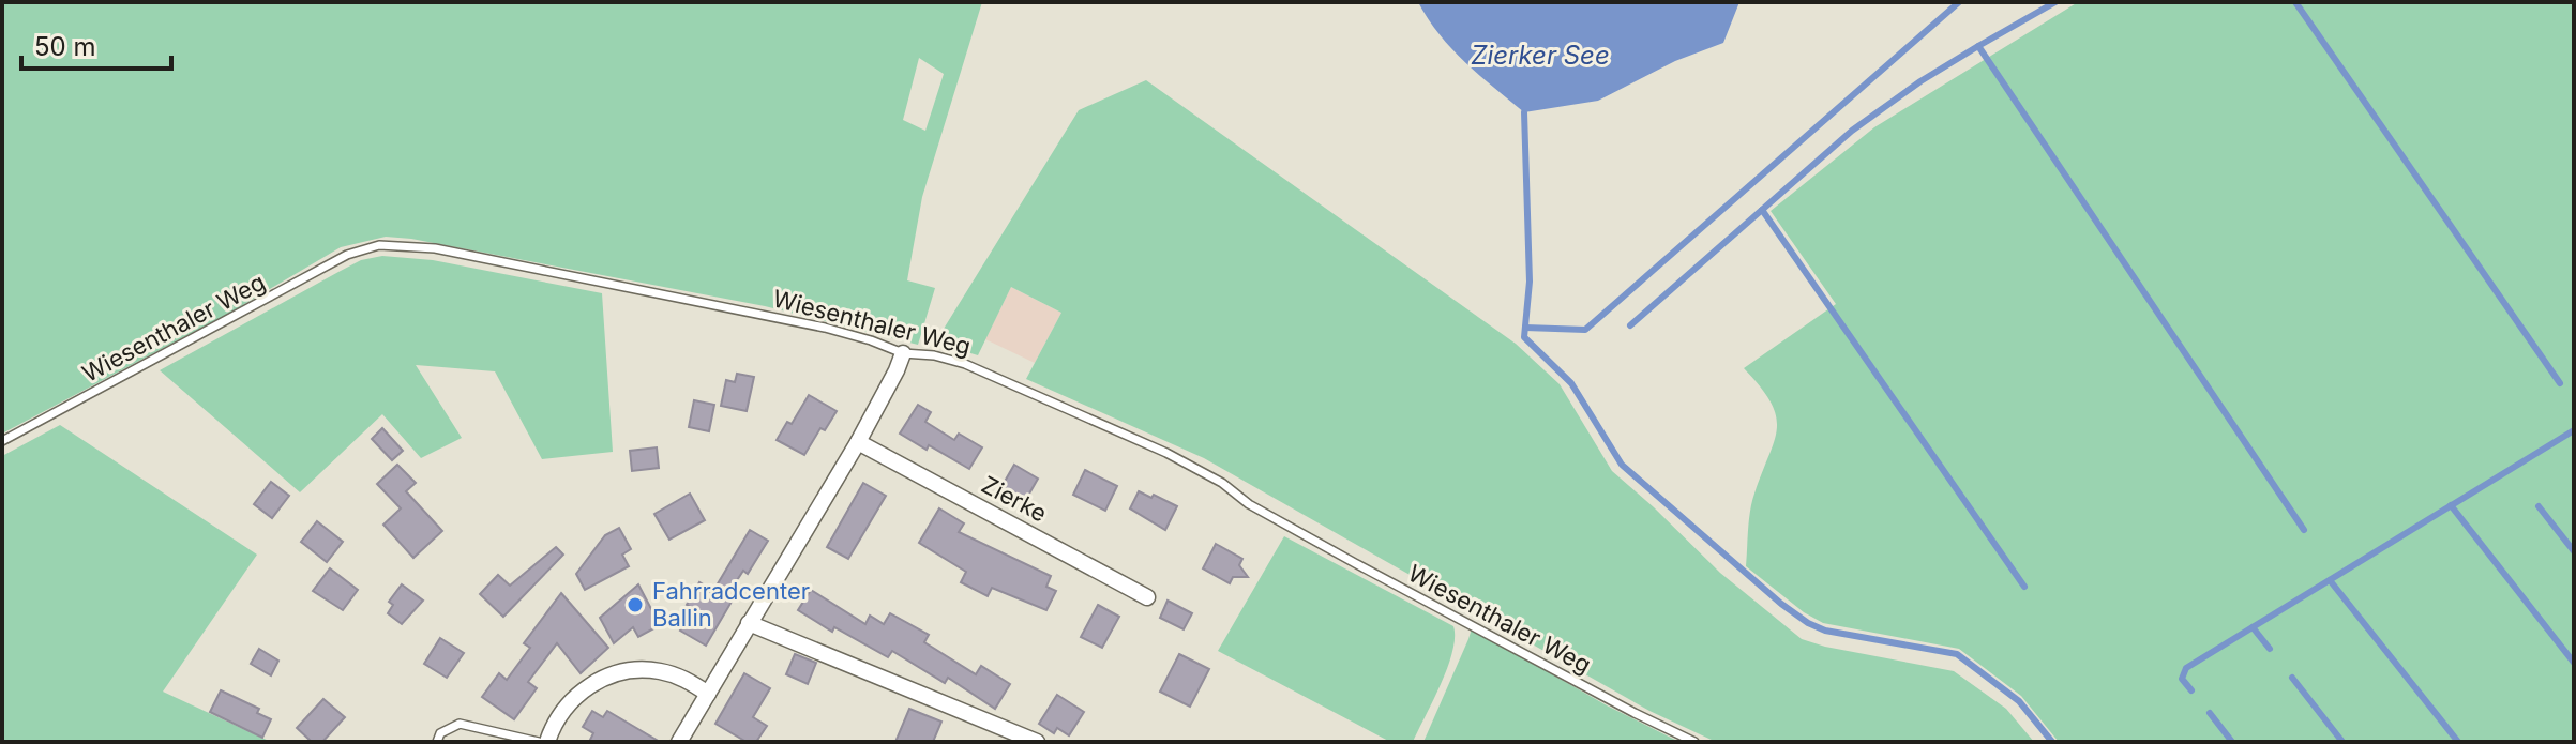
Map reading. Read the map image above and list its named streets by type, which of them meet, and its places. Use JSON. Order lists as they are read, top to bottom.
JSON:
{
  "streets": {
    "street": ["Zierke"],
    "lane": ["Wiesenthaler Weg"]
  },
  "water": ["Zierker See"],
  "places": ["Fahrradcenter Ballin"],
  "scale_bar": "50 m"
}
